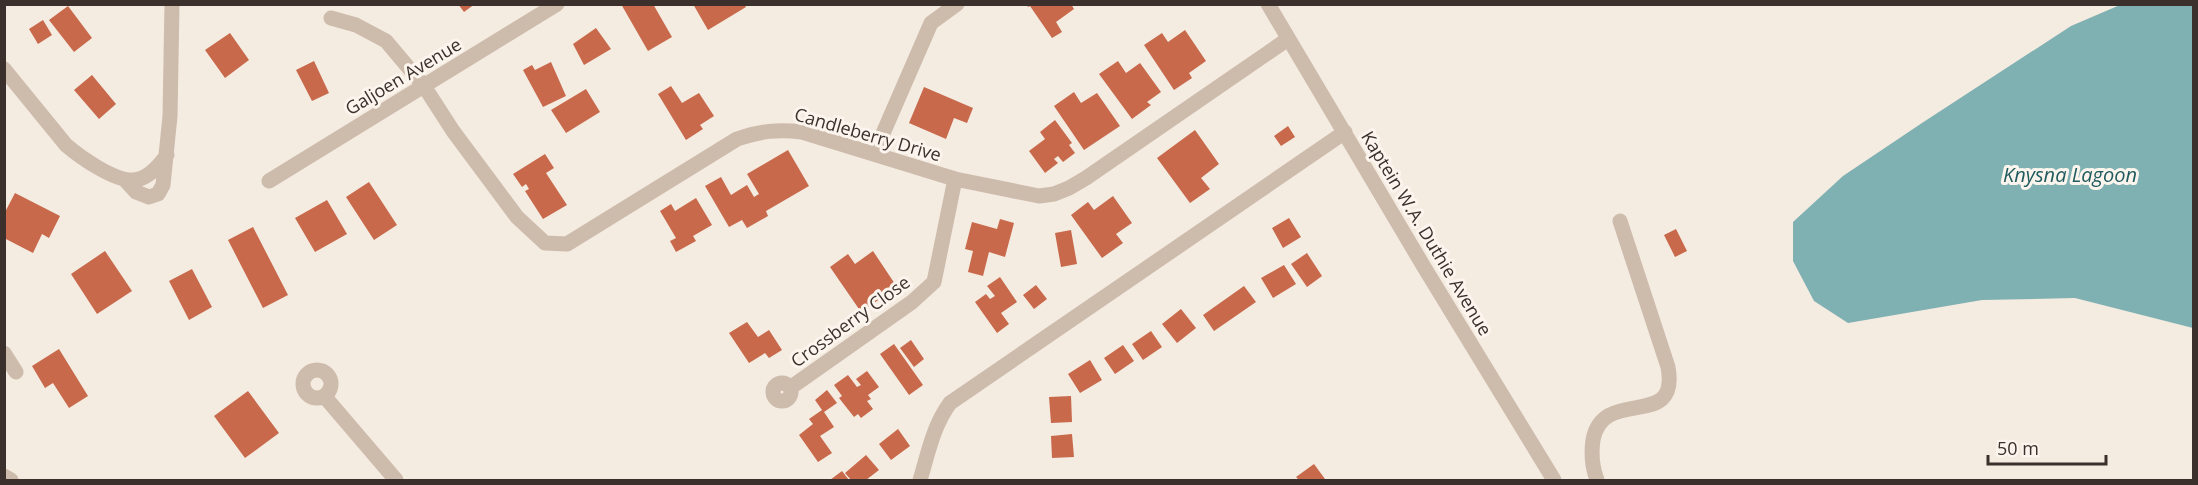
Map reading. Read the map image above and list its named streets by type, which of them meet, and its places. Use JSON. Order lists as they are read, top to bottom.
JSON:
{
  "streets": {
    "street": [
      "Galjoen Avenue",
      "Candleberry Drive",
      "Kaptein W.A. Duthie Avenue",
      "Crossberry Close"
    ]
  },
  "crossings": [
    ["Galjoen Avenue", "Candleberry Drive"],
    ["Candleberry Drive", "Kaptein W.A. Duthie Avenue"],
    ["Candleberry Drive", "Crossberry Close"]
  ],
  "water": ["Knysna Lagoon"],
  "scale_bar": "50 m"
}
